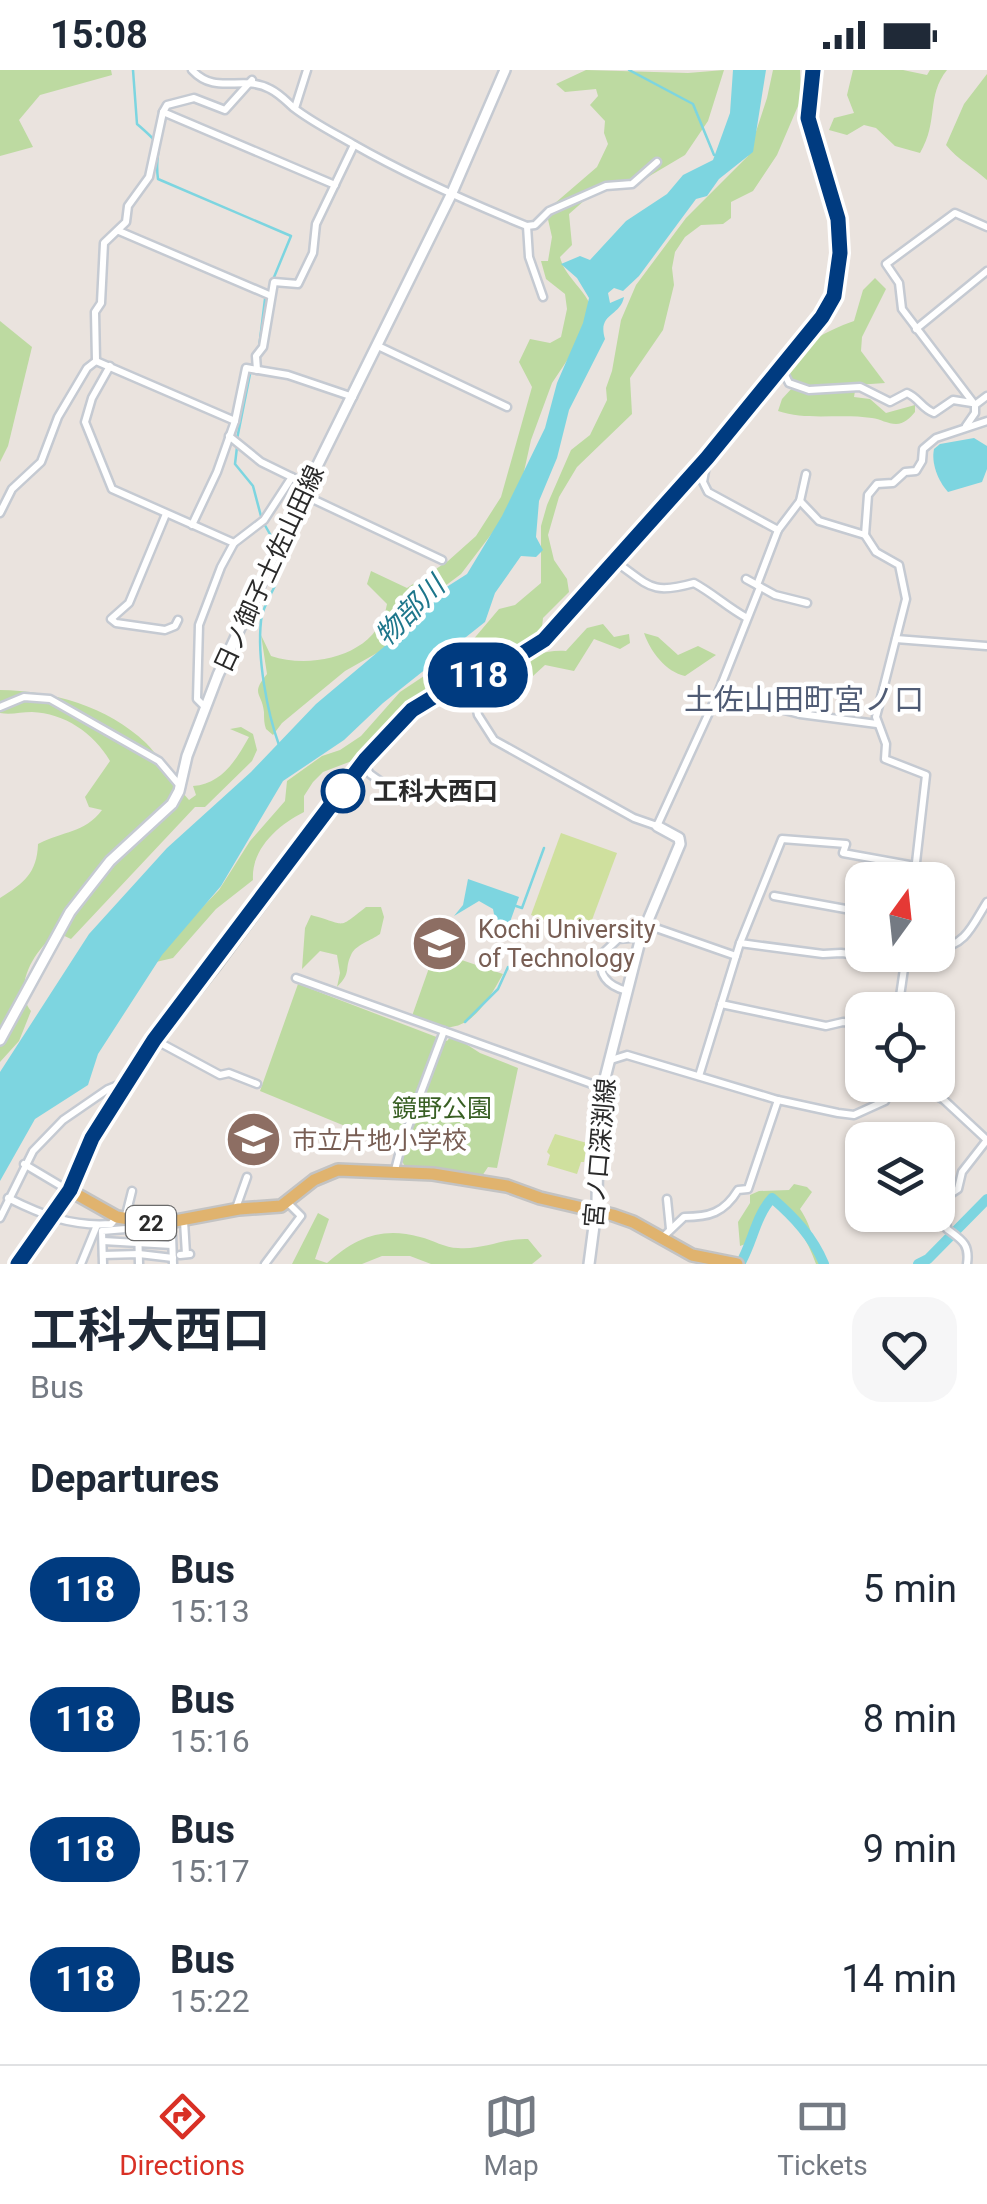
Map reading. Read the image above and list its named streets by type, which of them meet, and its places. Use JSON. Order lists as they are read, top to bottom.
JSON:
{
  "streets": {
    "main road": ["日ノ御子土佐山田線", "宮ノ口深渕線", "22"]
  },
  "crossings": [
    ["宮ノ口深渕線", "22"]
  ],
  "districts": ["土佐山田町宮ノ口"],
  "water": ["物部川"],
  "parks": ["鏡野公園"],
  "places": {
    "other": ["工科大西口"],
    "school or university": ["Kochi University of Technology", "市立片地小学校"]
  },
  "lines": ["bus line 118"],
  "north": "top",
  "page": {
    "status": "15:08",
    "on_map": "118",
    "heading": [
      ["工科大西口", "Bus"],
      "Departures"
    ],
    "list": [
      {
        "mark": "118",
        "name": "Bus",
        "note": "15:13",
        "value": "5 min"
      },
      {
        "mark": "118",
        "name": "Bus",
        "note": "15:16",
        "value": "8 min"
      },
      {
        "mark": "118",
        "name": "Bus",
        "note": "15:17",
        "value": "9 min"
      },
      {
        "mark": "118",
        "name": "Bus",
        "note": "15:22",
        "value": "14 min"
      }
    ],
    "tabs": ["Directions", "Map", "Tickets"]
  }
}
